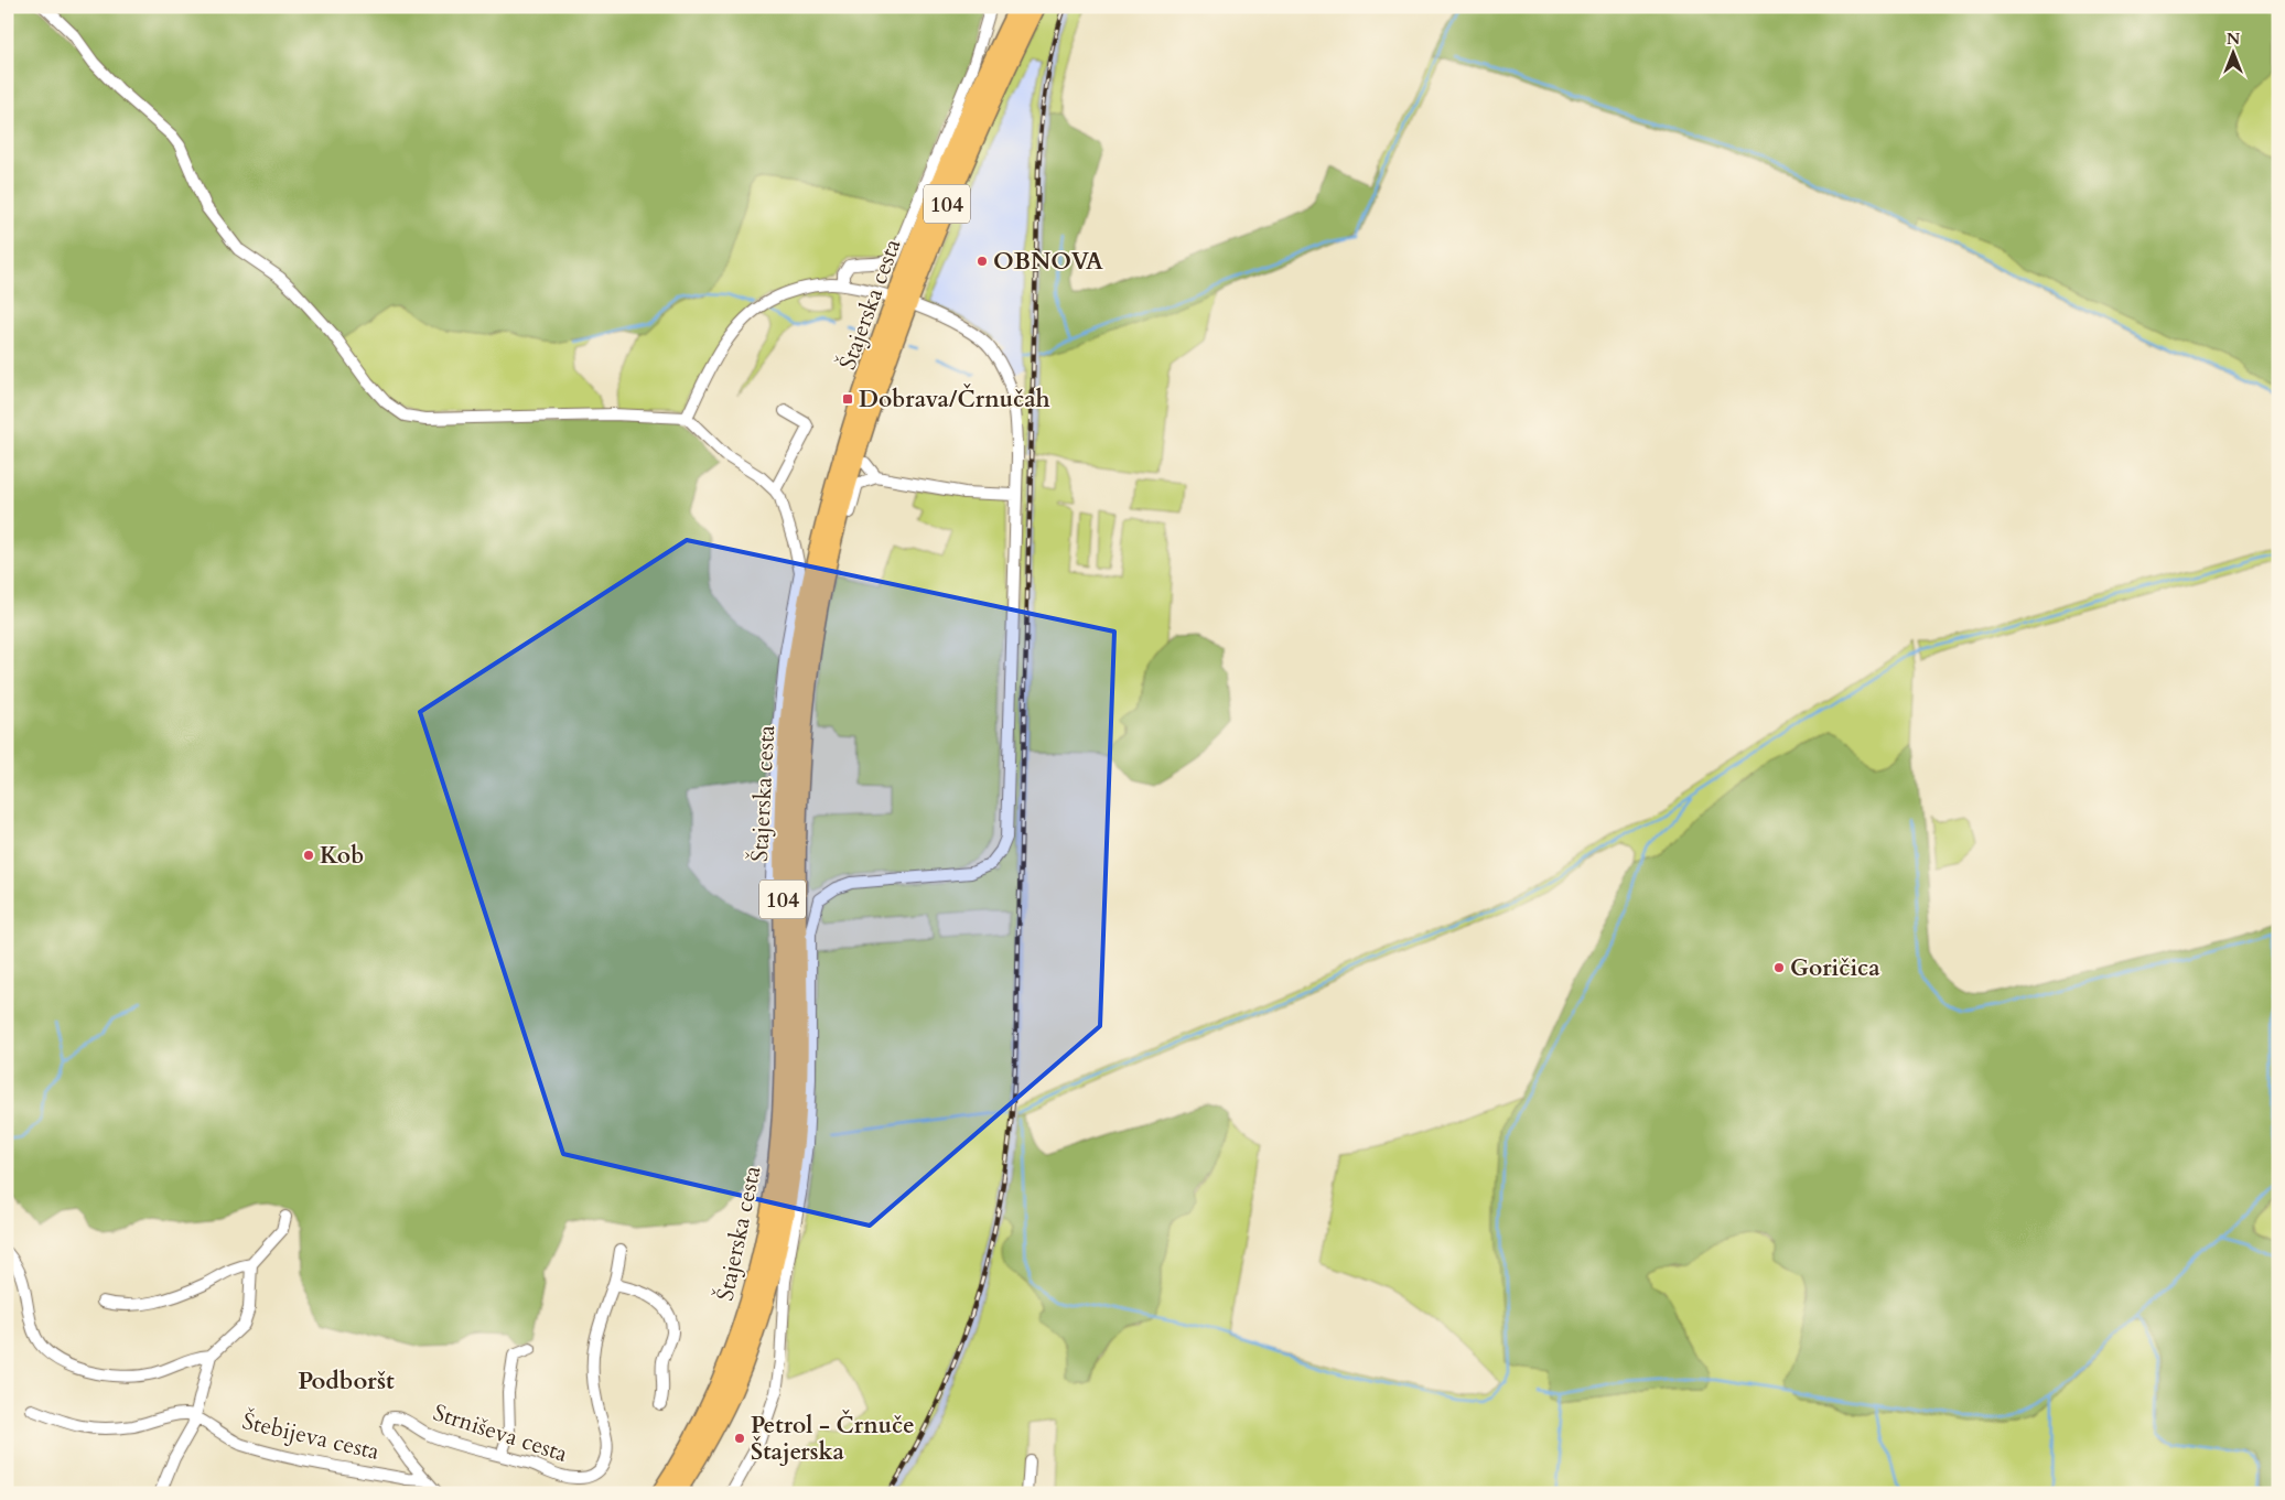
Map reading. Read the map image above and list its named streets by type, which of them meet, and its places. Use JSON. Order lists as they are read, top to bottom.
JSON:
{
  "streets": {
    "main road": ["104", "Štajerska cesta"],
    "street": ["Strniševa cesta", "Štebijeva cesta"]
  },
  "crossings": [
    ["104", "Štajerska cesta"],
    ["Strniševa cesta", "Štebijeva cesta"]
  ],
  "districts": ["Podboršt"],
  "places": {
    "other": [
      "OBNOVA",
      "Kob",
      "Goričica",
      "Petrol - Črnuče Štajerska"
    ],
    "transit": ["Dobrava/Črnučah"]
  },
  "north": "top"
}
